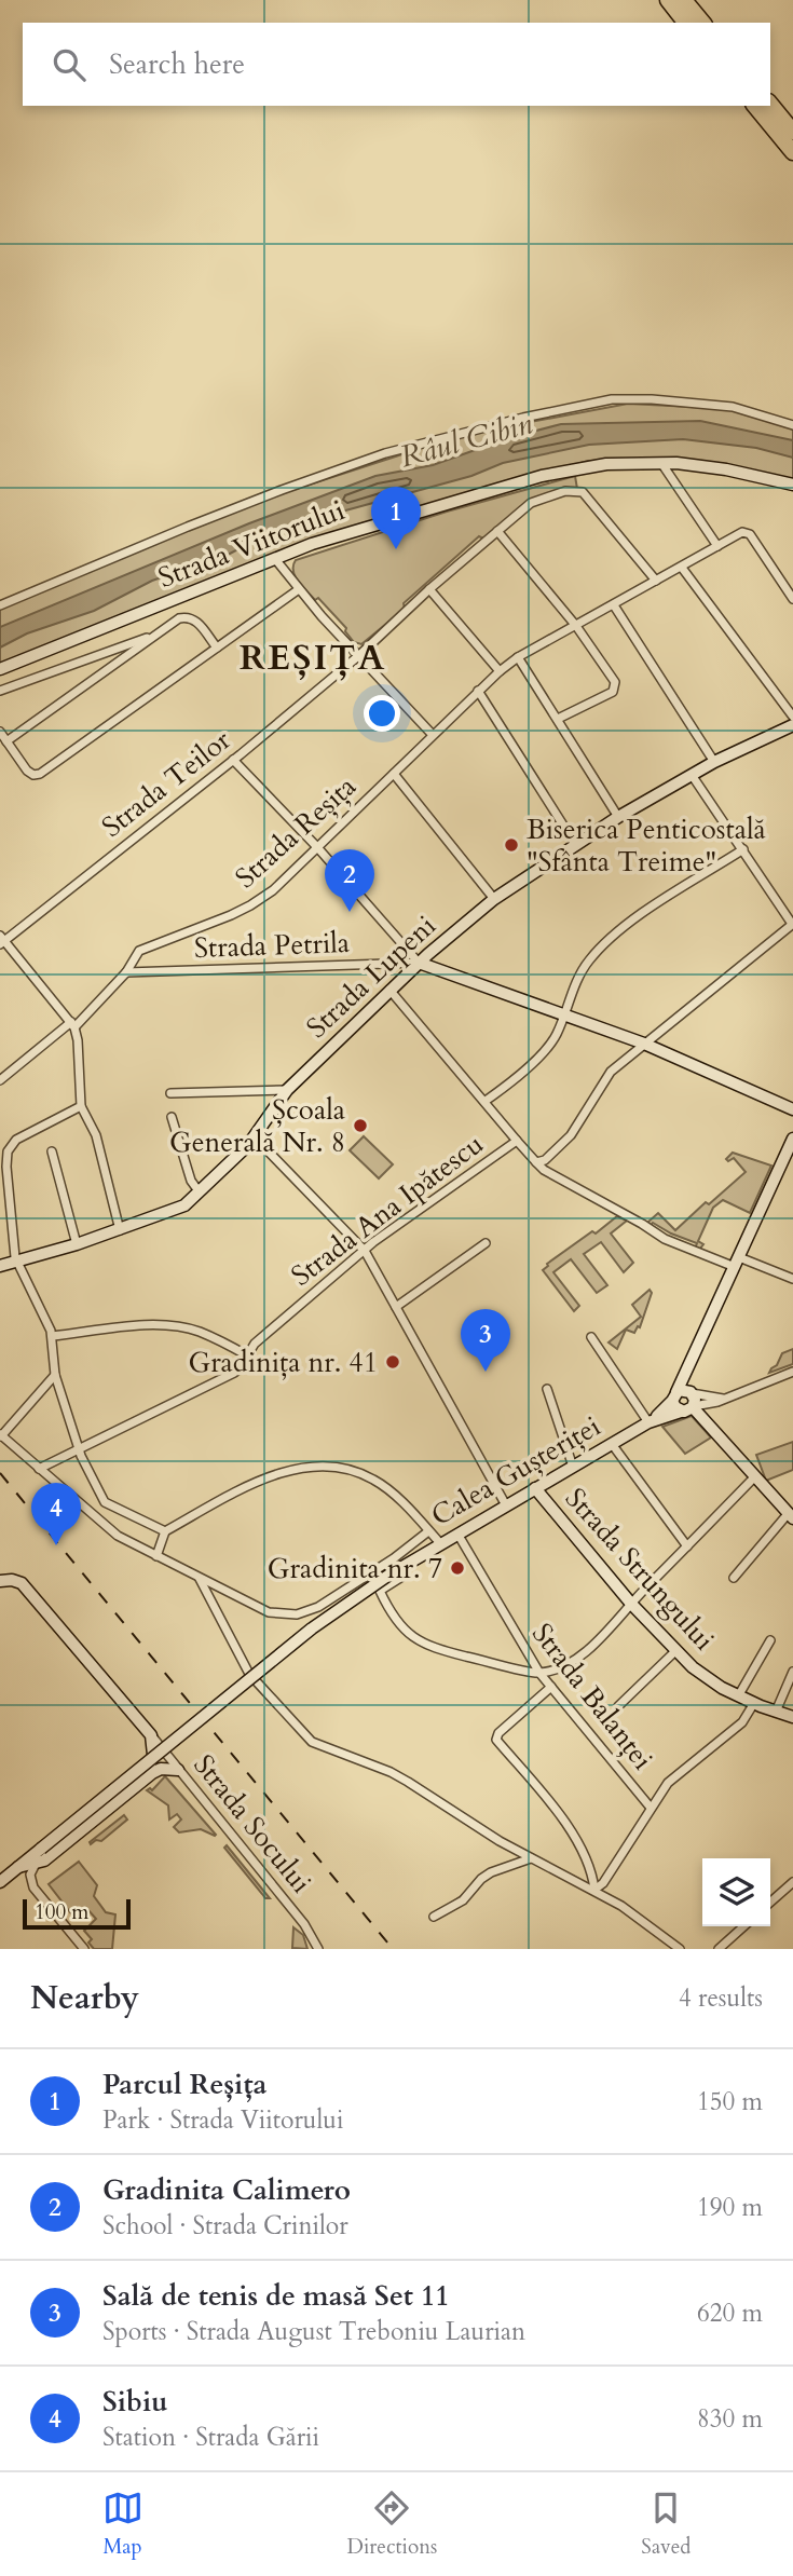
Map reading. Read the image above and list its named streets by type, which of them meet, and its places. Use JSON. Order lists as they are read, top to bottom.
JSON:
{
  "streets": {
    "street": [
      "Strada Viitorului",
      "Strada Teilor",
      "Strada Reșița",
      "Strada Petrila",
      "Strada Lupeni",
      "Strada Ana Ipătescu",
      "Calea Gușteriței",
      "Strada Strungului",
      "Strada Balanței",
      "Strada Socului"
    ]
  },
  "crossings": [
    ["Strada Reșița", "Strada Petrila"],
    ["Strada Petrila", "Strada Lupeni"],
    ["Calea Gușteriței", "Strada Strungului"],
    ["Calea Gușteriței", "Strada Balanței"]
  ],
  "districts": ["REȘIȚA"],
  "water": ["Râul Cibin"],
  "places": [
    "Biserica Penticostală \"Sfânta Treime\"",
    "Școala Generală Nr. 8",
    "Gradinița nr. 41",
    "Gradinita nr. 7"
  ],
  "scale_bar": "100 m",
  "page": {
    "search": "Search here",
    "pins": [
      "1",
      "2",
      "3",
      "4"
    ],
    "scale": "100 m",
    "heading": ["Nearby", "4 results"],
    "list": [
      {
        "mark": "1",
        "name": "Parcul Reșița",
        "note": "Park · Strada Viitorului",
        "value": "150 m"
      },
      {
        "mark": "2",
        "name": "Gradinita Calimero",
        "note": "School · Strada Crinilor",
        "value": "190 m"
      },
      {
        "mark": "3",
        "name": "Sală de tenis de masă Set 11",
        "note": "Sports · Strada August Treboniu Laurian",
        "value": "620 m"
      },
      {
        "mark": "4",
        "name": "Sibiu",
        "note": "Station · Strada Gării",
        "value": "830 m"
      }
    ],
    "nav": ["Map", "Directions", "Saved"]
  }
}
